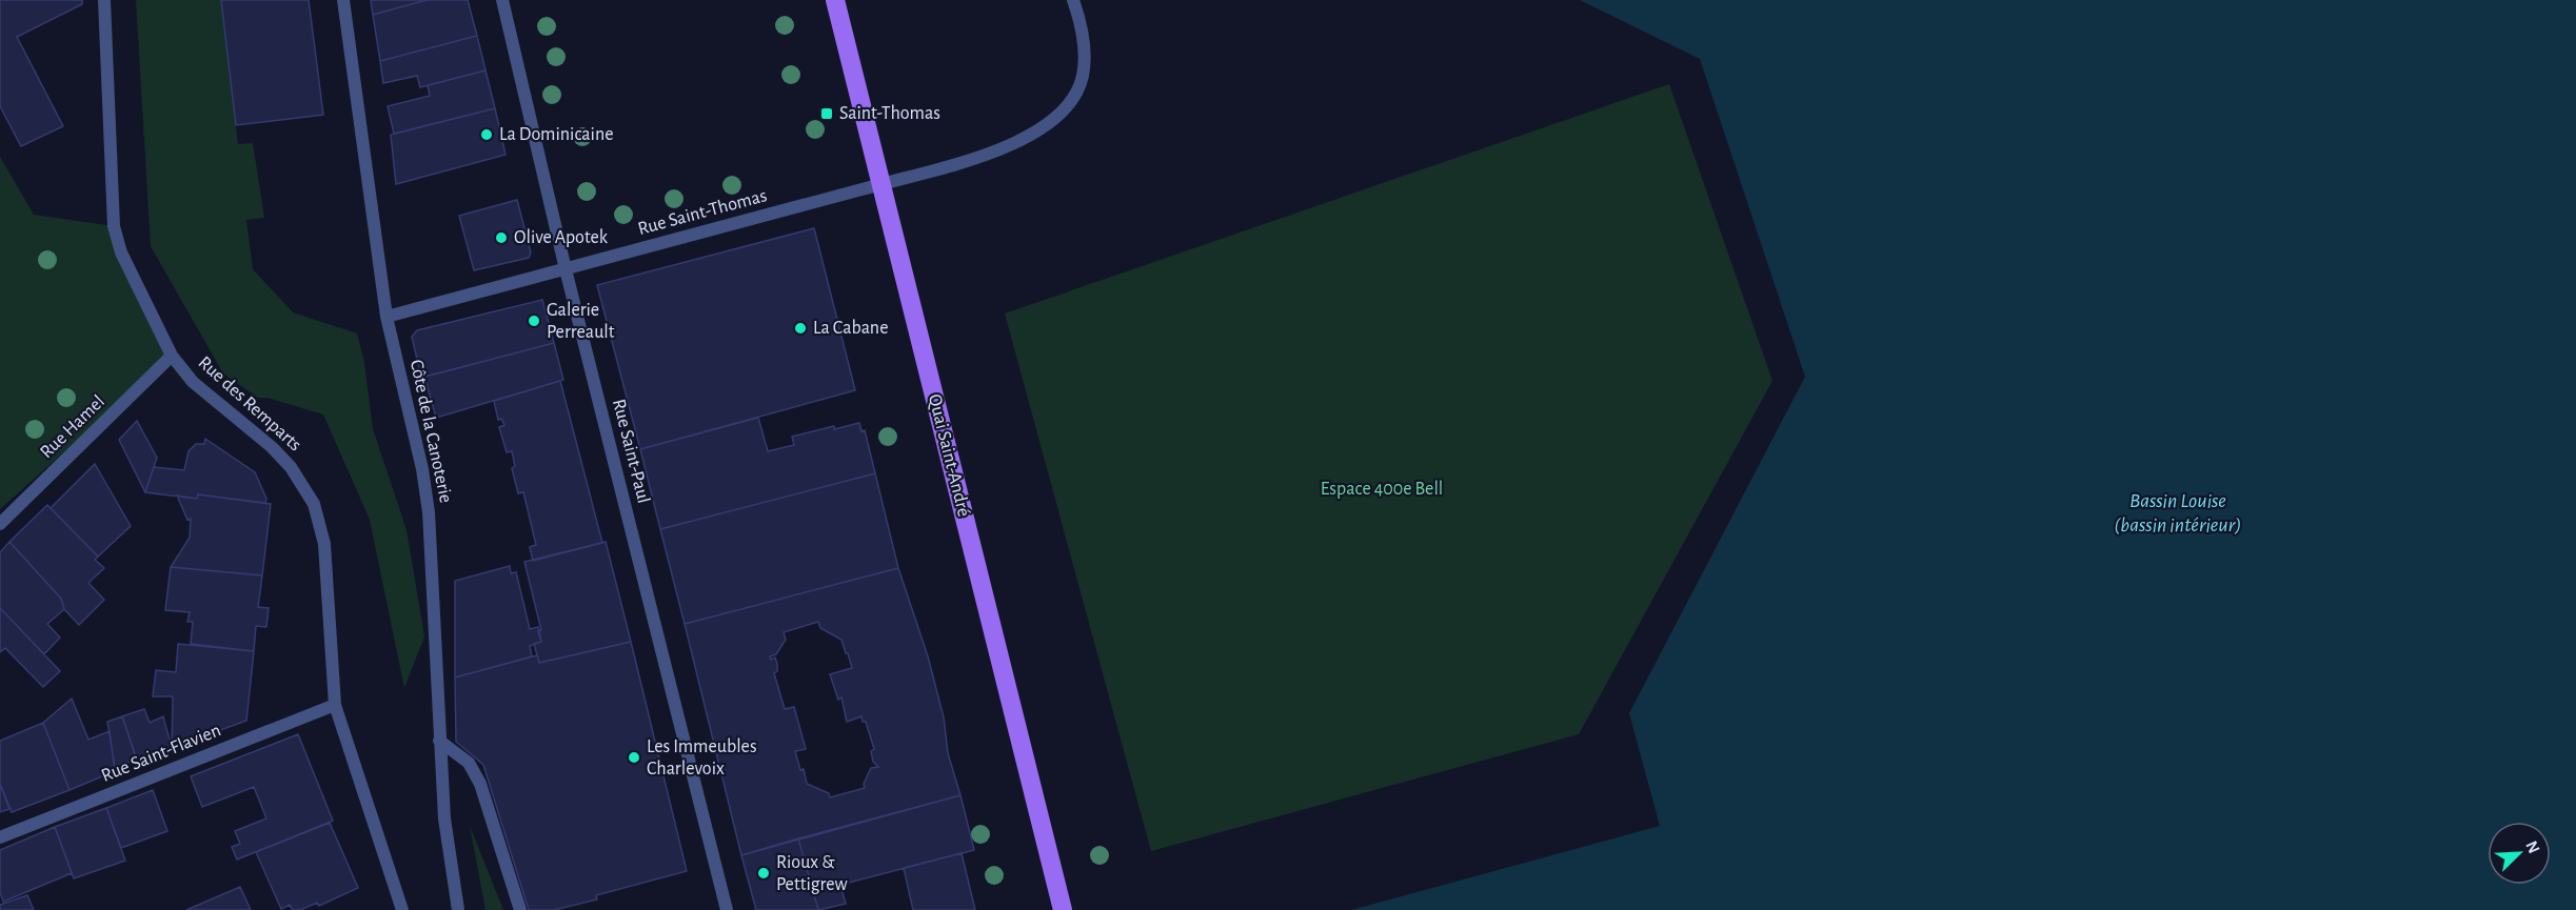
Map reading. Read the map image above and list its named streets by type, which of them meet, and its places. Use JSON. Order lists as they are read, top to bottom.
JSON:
{
  "streets": {
    "main road": ["Quai Saint-André"],
    "street": [
      "Rue Saint-Thomas",
      "Rue des Remparts",
      "Rue Hamel",
      "Côte de la Canoterie",
      "Rue Saint-Paul",
      "Rue Saint-Flavien"
    ]
  },
  "crossings": [
    ["Rue Saint-Thomas", "Côte de la Canoterie"],
    ["Rue Saint-Thomas", "Rue Saint-Paul"],
    ["Rue Saint-Thomas", "Quai Saint-André"],
    ["Rue des Remparts", "Rue Hamel"],
    ["Rue des Remparts", "Rue Saint-Flavien"]
  ],
  "water": ["Bassin Louise (bassin intérieur)"],
  "parks": ["Espace 400e Bell"],
  "places": {
    "transit": ["Saint-Thomas"],
    "other": [
      "La Dominicaine",
      "Olive Apotek",
      "Galerie Perreault",
      "La Cabane",
      "Les Immeubles Charlevoix",
      "Rioux & Pettigrew"
    ]
  },
  "north": "top right"
}
